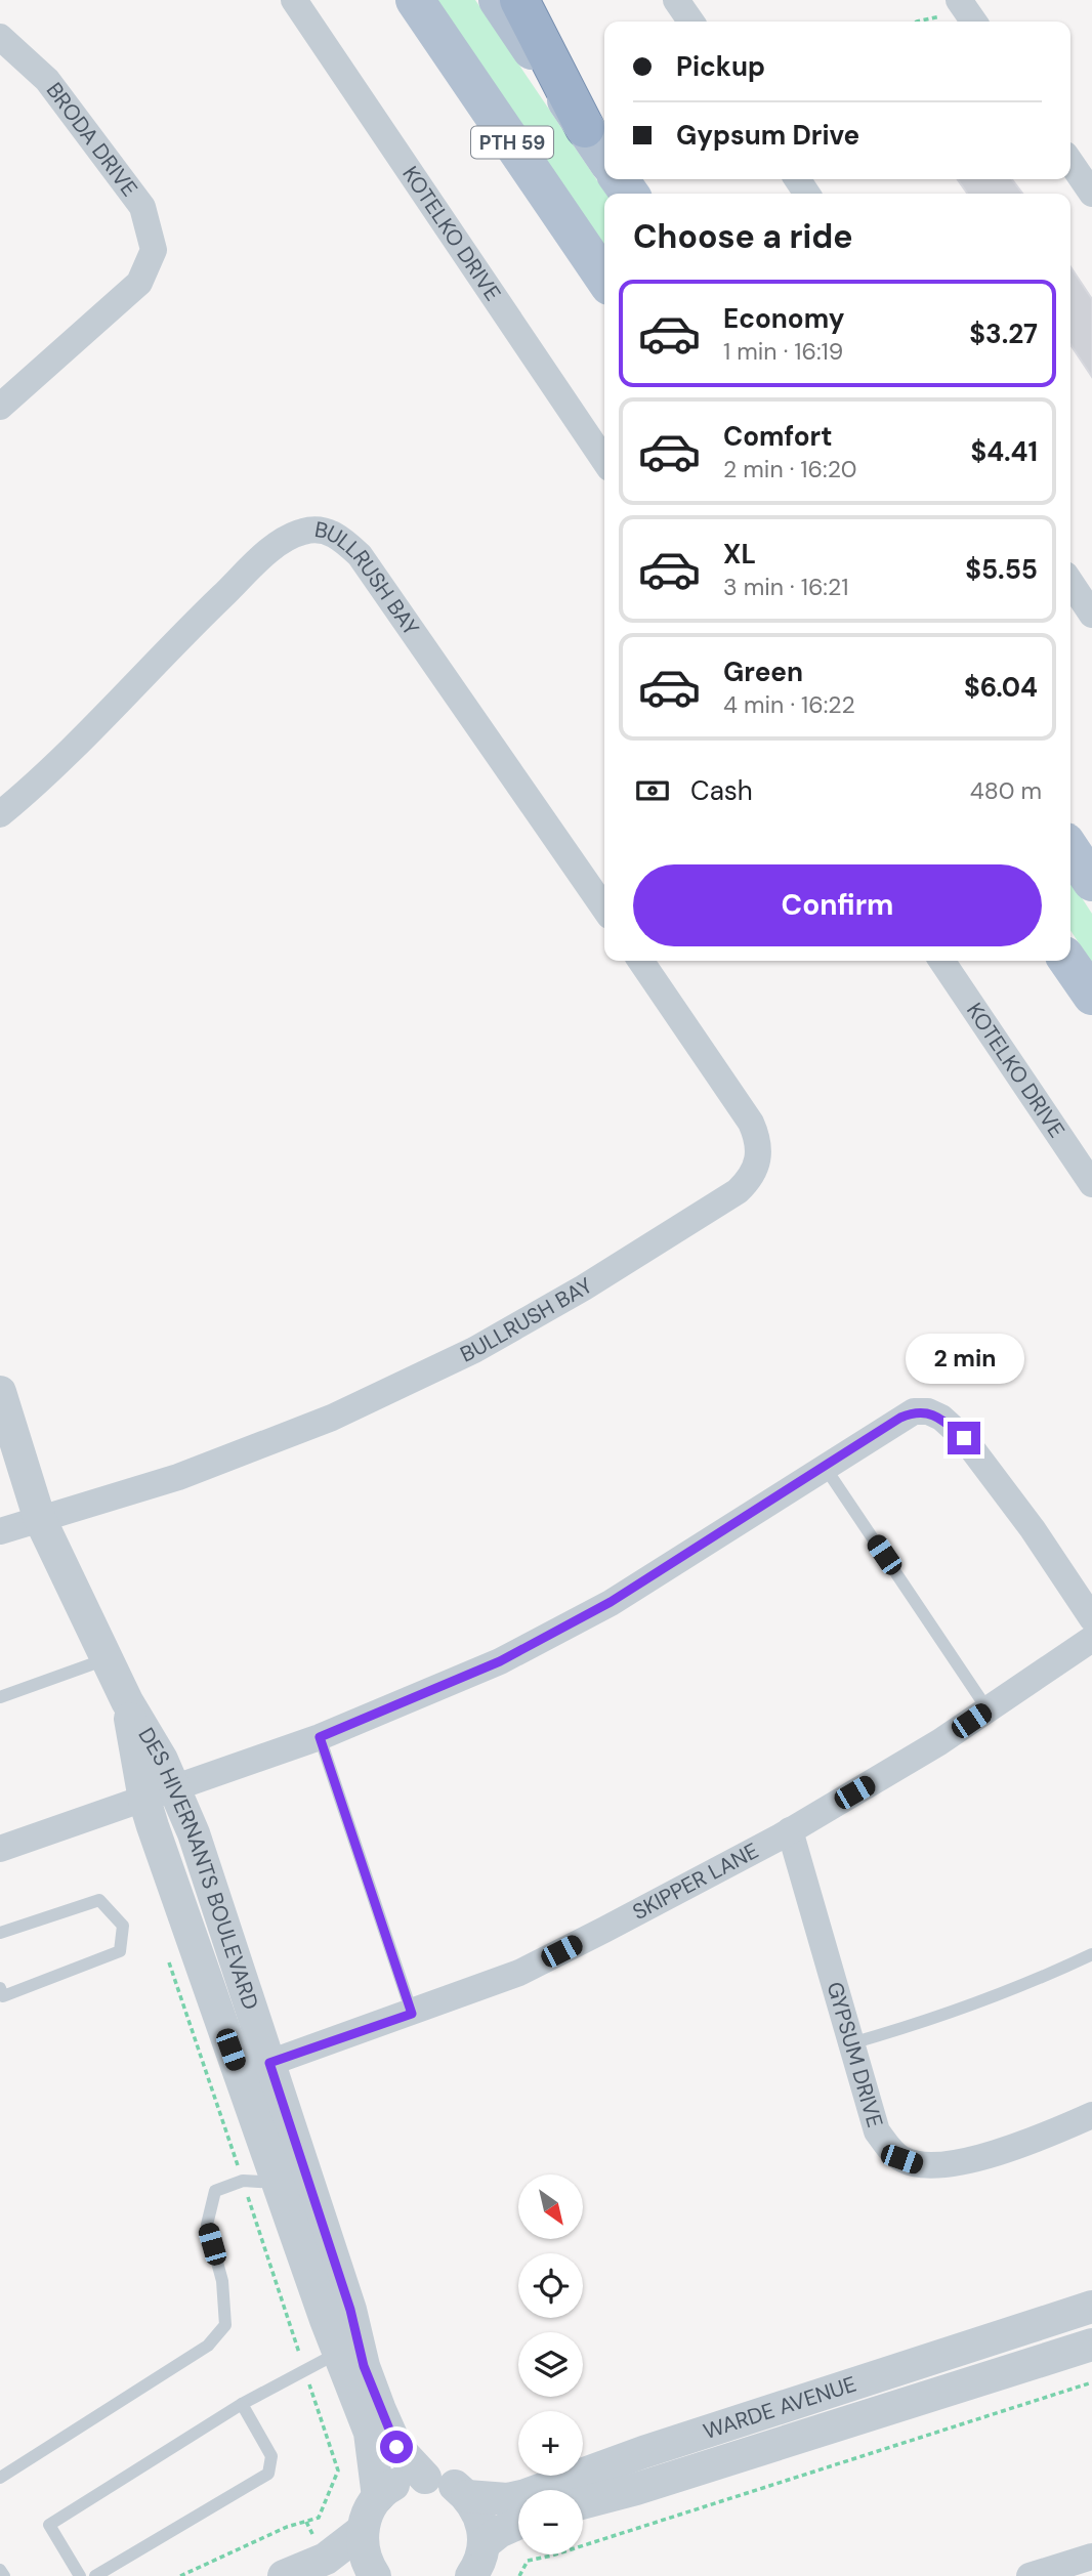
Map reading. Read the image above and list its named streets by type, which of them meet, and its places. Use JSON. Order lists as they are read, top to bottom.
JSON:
{
  "streets": {
    "main road": ["PTH 59"],
    "street": [
      "BRODA DRIVE",
      "KOTELKO DRIVE",
      "BULLRUSH BAY",
      "DES HIVERNANTS BOULEVARD",
      "SKIPPER LANE",
      "GYPSUM DRIVE",
      "WARDE AVENUE"
    ]
  },
  "crossings": [
    ["BULLRUSH BAY", "DES HIVERNANTS BOULEVARD"],
    ["DES HIVERNANTS BOULEVARD", "SKIPPER LANE"],
    ["SKIPPER LANE", "GYPSUM DRIVE"]
  ],
  "north": "bottom right",
  "page": {
    "banner": ["Pickup", "Gypsum Drive"],
    "heading": "Choose a ride",
    "list": [
      {
        "name": "Economy",
        "note": "1 min · 16:19",
        "value": "$3.27"
      },
      {
        "name": "Comfort",
        "note": "2 min · 16:20",
        "value": "$4.41"
      },
      {
        "name": "XL",
        "note": "3 min · 16:21",
        "value": "$5.55"
      },
      {
        "name": "Green",
        "note": "4 min · 16:22",
        "value": "$6.04"
      }
    ],
    "pay": ["Cash", "480 m"],
    "buttons": "Confirm",
    "bubble": "2 min",
    "map_buttons": ["+", "−"]
  }
}
